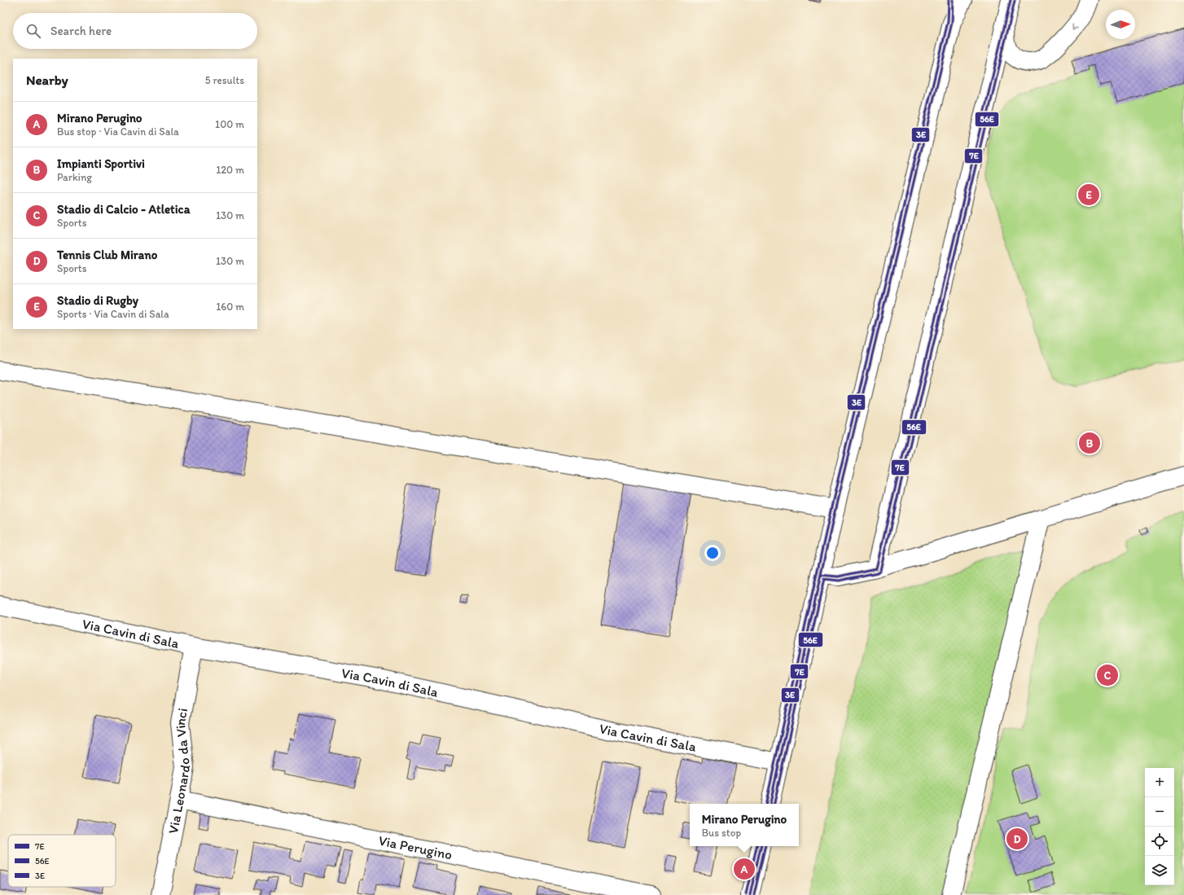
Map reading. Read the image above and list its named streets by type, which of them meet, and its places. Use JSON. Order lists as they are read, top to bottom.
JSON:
{
  "streets": {
    "street": ["Via Cavin di Sala", "Via Leonardo da Vinci", "Via Perugino"]
  },
  "crossings": [
    ["Via Cavin di Sala", "Via Leonardo da Vinci"],
    ["Via Leonardo da Vinci", "Via Perugino"]
  ],
  "lines": ["transit line 7E", "transit line 3E", "transit line 56E"],
  "legend": ["7E", "56E", "3E"],
  "north": "right",
  "page": {
    "search": "Search here",
    "heading": ["Nearby", "5 results"],
    "list": [
      {
        "mark": "A",
        "name": "Mirano Perugino",
        "note": "Bus stop · Via Cavin di Sala",
        "value": "100 m"
      },
      {
        "mark": "B",
        "name": "Impianti Sportivi",
        "note": "Parking",
        "value": "120 m"
      },
      {
        "mark": "C",
        "name": "Stadio di Calcio - Atletica",
        "note": "Sports",
        "value": "130 m"
      },
      {
        "mark": "D",
        "name": "Tennis Club Mirano",
        "note": "Sports",
        "value": "130 m"
      },
      {
        "mark": "E",
        "name": "Stadio di Rugby",
        "note": "Sports · Via Cavin di Sala",
        "value": "160 m"
      }
    ],
    "pins": [
      "E",
      "B",
      "C",
      "D",
      "A"
    ],
    "map_buttons": ["+", "−"],
    "popup": ["Mirano Perugino", "Bus stop"]
  }
}
